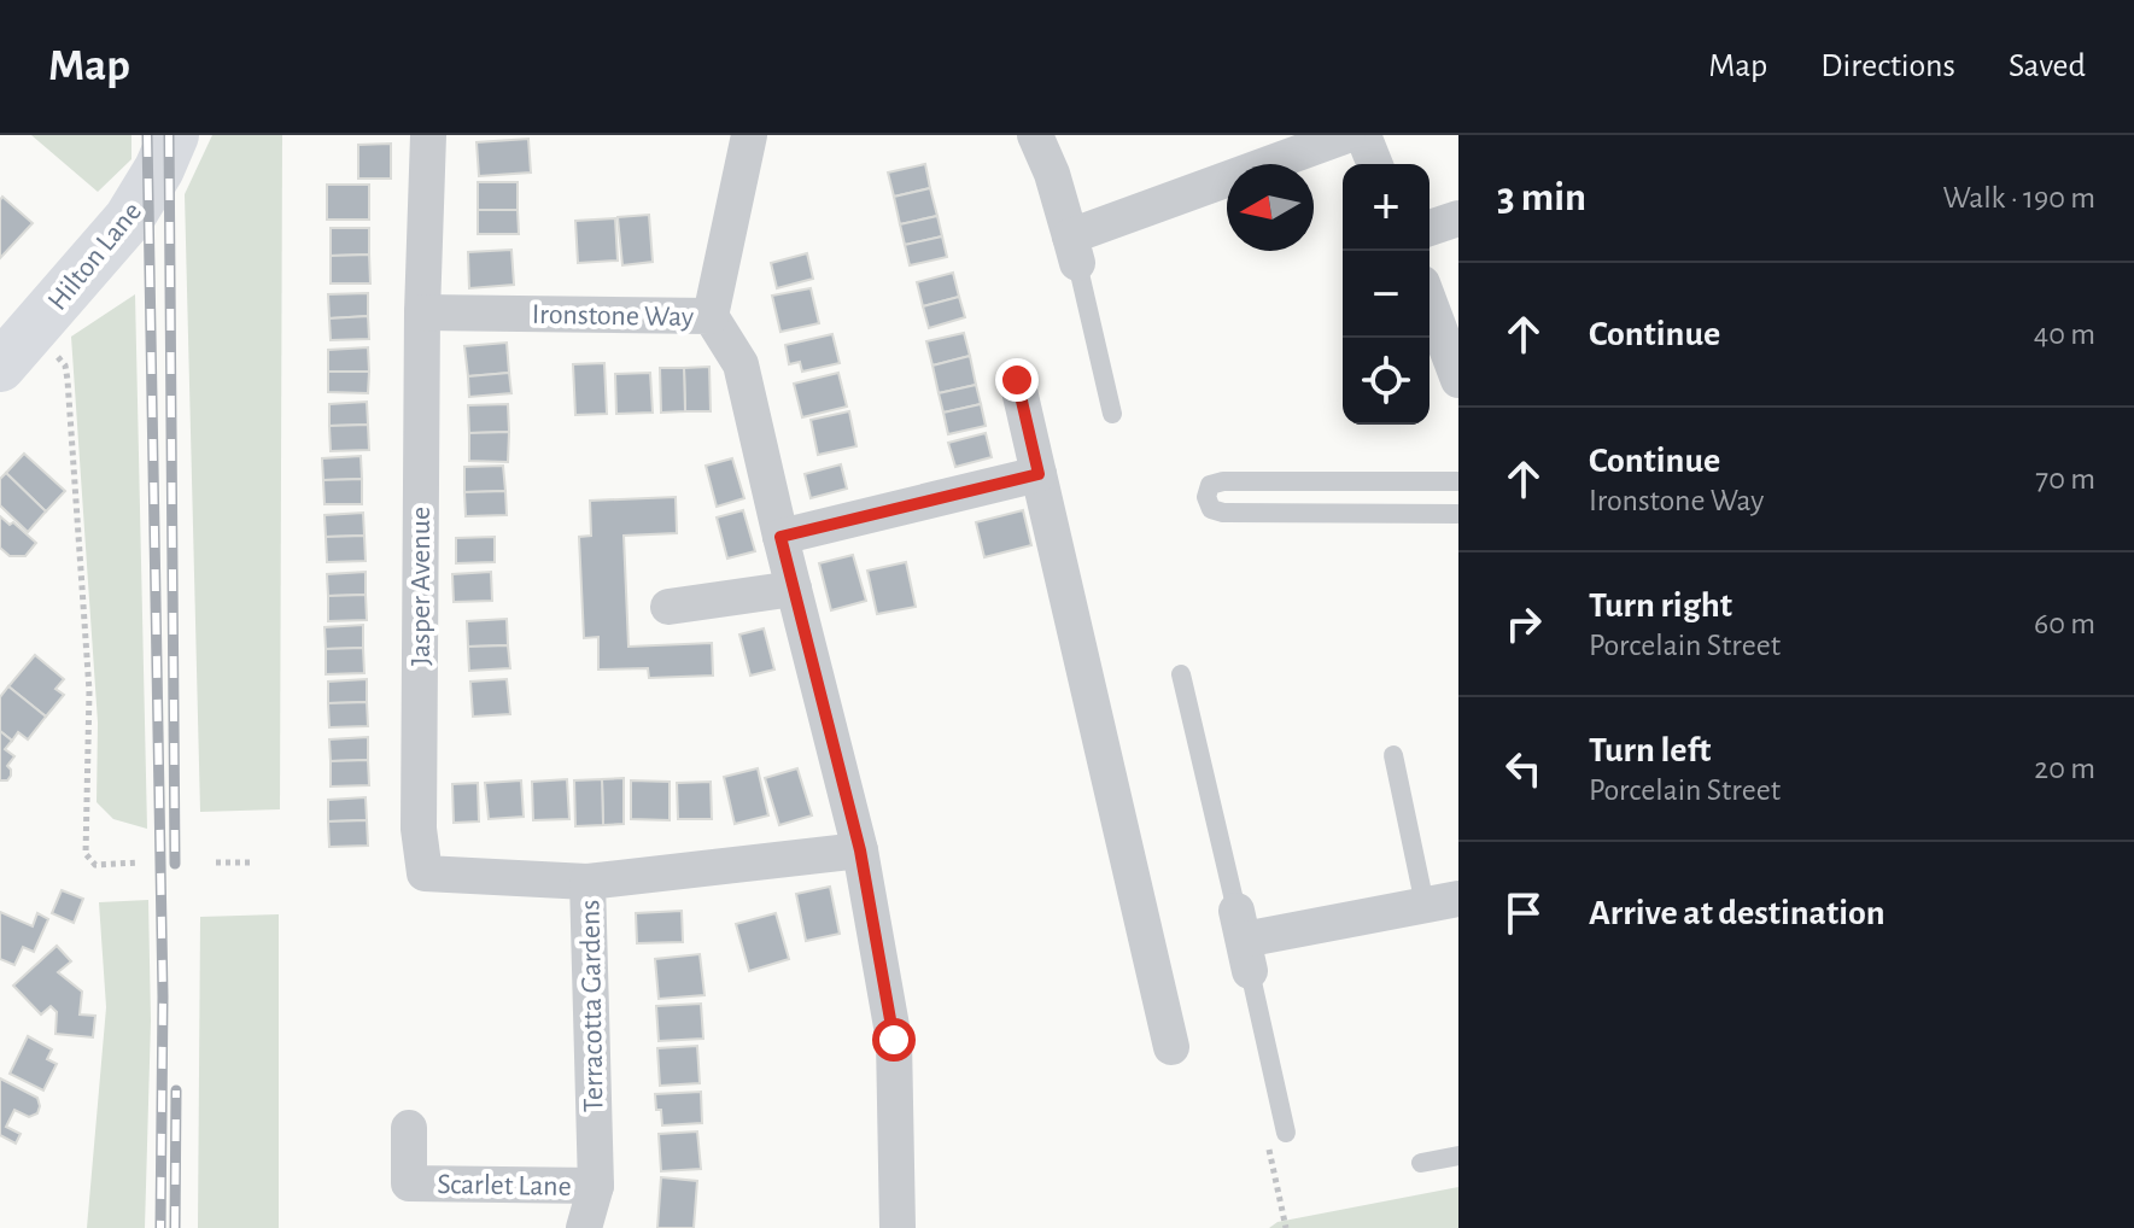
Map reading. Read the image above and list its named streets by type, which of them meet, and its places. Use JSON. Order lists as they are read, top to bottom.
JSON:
{
  "streets": {
    "street": [
      "Hilton Lane",
      "Ironstone Way",
      "Jasper Avenue",
      "Terracotta Gardens",
      "Scarlet Lane"
    ]
  },
  "crossings": [
    ["Ironstone Way", "Jasper Avenue"],
    ["Ironstone Way", "Terracotta Gardens"],
    ["Jasper Avenue", "Terracotta Gardens"],
    ["Terracotta Gardens", "Scarlet Lane"]
  ],
  "north": "left",
  "page": {
    "header": "Map",
    "nav": ["Map", "Directions", "Saved"],
    "heading": ["3 min", "Walk · 190 m"],
    "map_buttons": ["+", "−"],
    "list": [
      ["Continue", "40 m"],
      ["Continue", "Ironstone Way", "70 m"],
      ["Turn right", "Porcelain Street", "60 m"],
      ["Turn left", "Porcelain Street", "20 m"],
      "Arrive at destination"
    ]
  }
}
